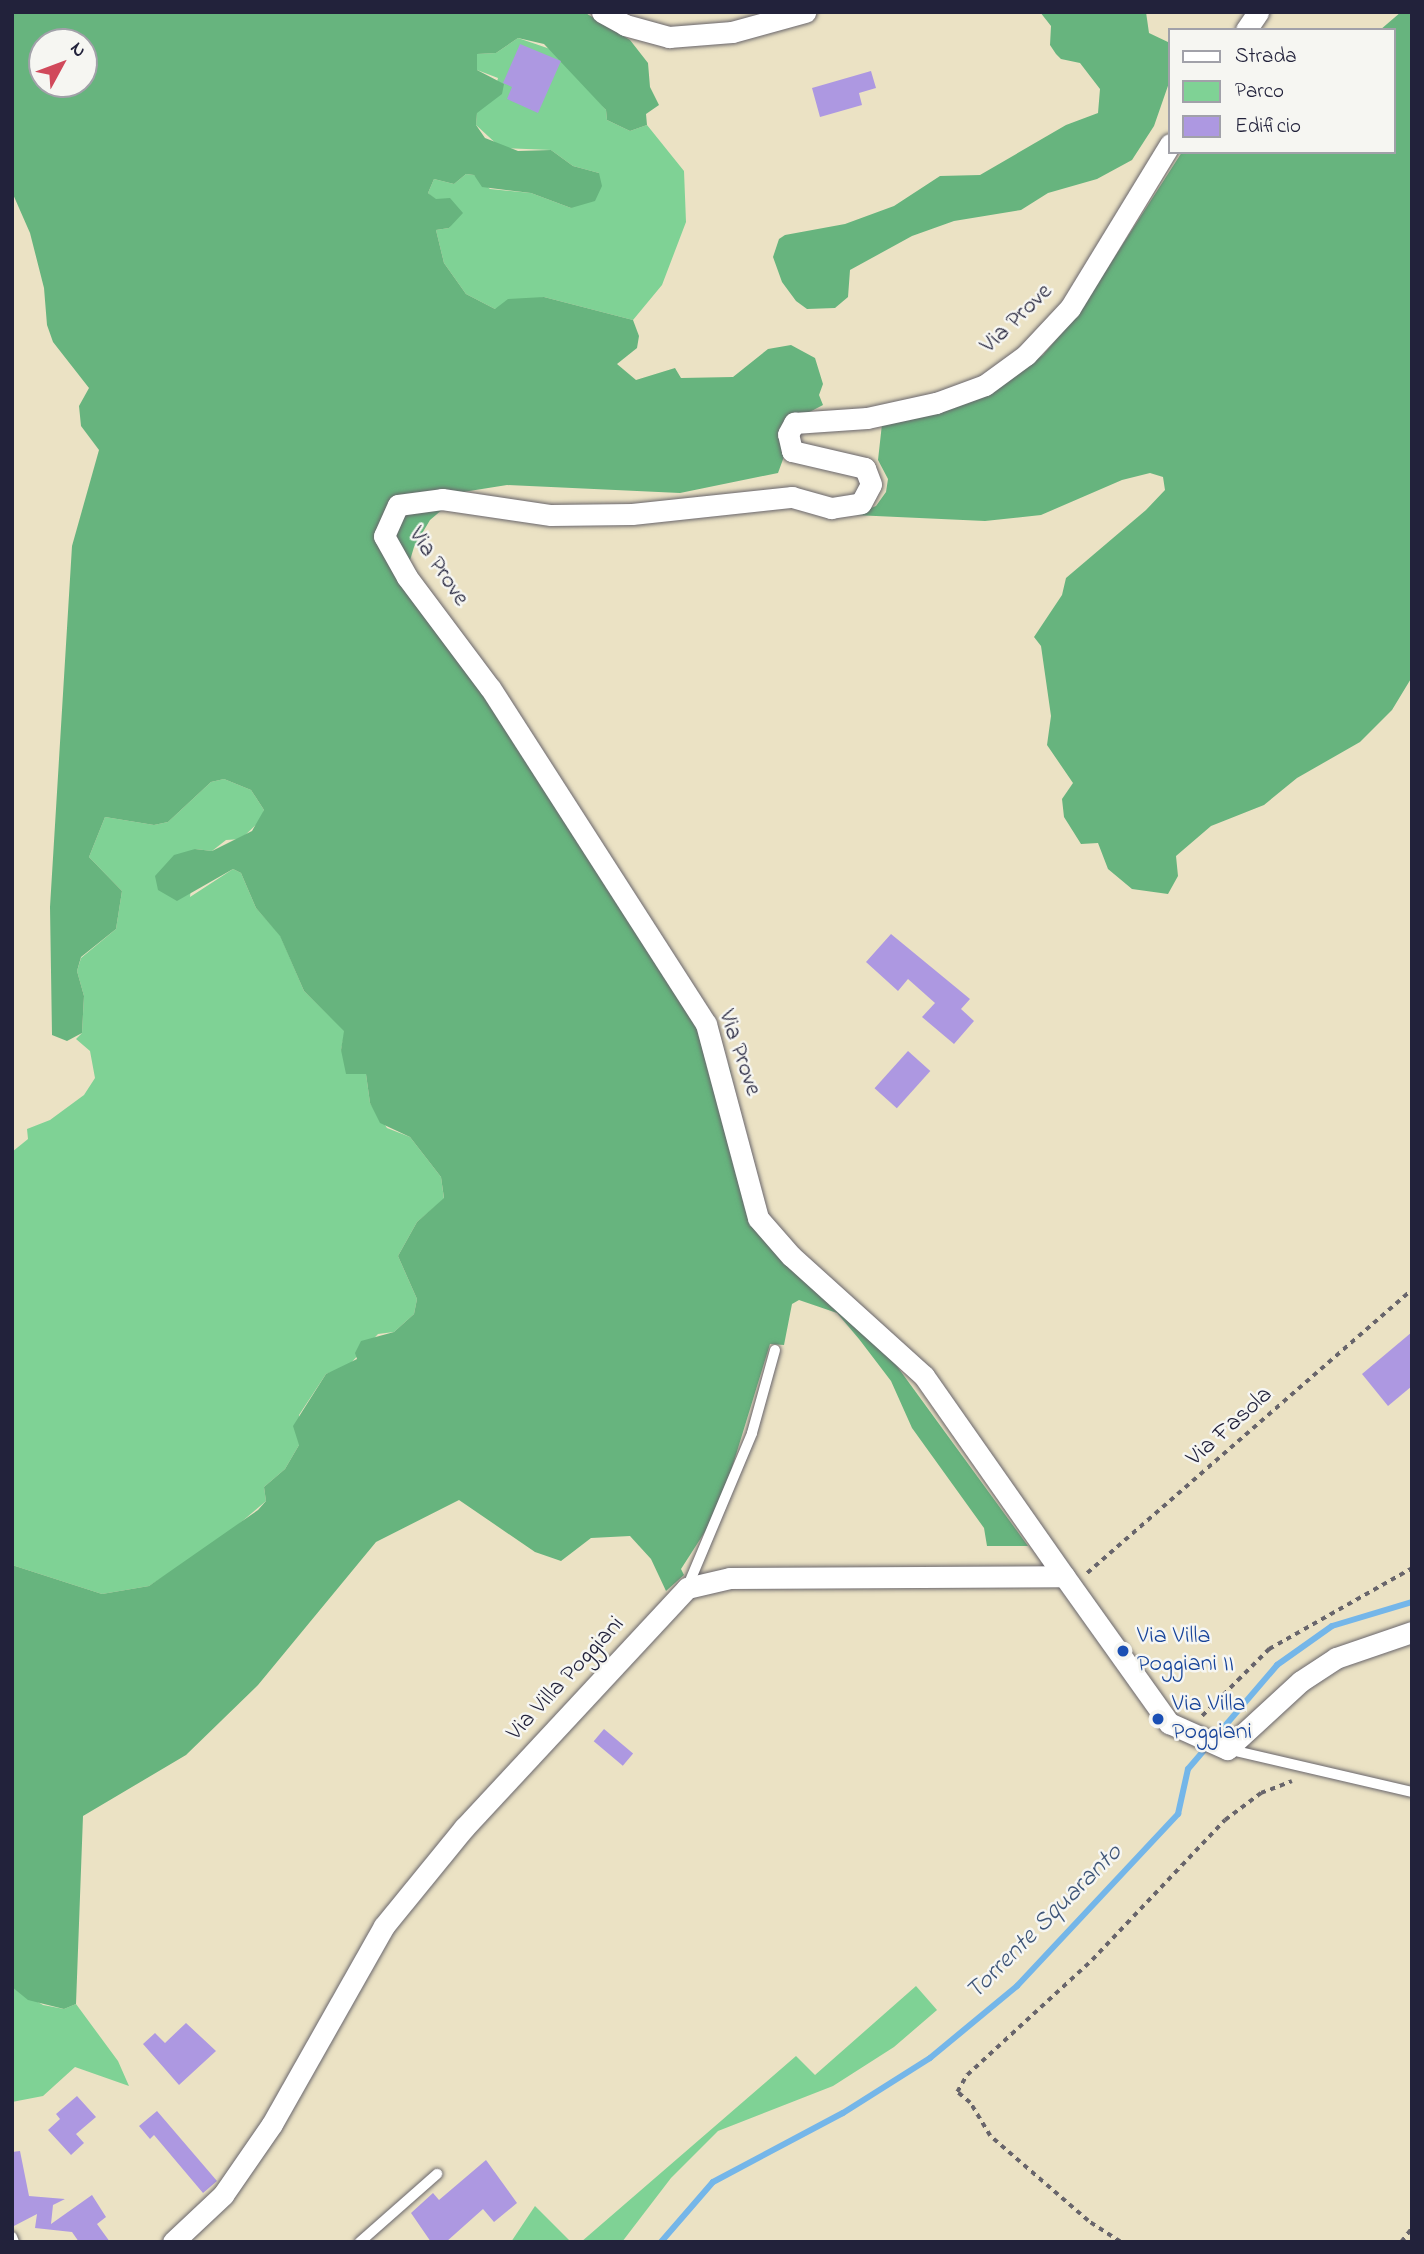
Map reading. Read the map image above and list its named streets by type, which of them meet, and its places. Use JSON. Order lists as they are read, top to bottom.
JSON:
{
  "streets": {
    "street": ["Via Prove", "Via Villa Poggiani"],
    "path": ["Via Fasola"]
  },
  "crossings": [
    ["Via Prove", "Via Fasola"]
  ],
  "water": ["Torrente Squaranto"],
  "places": ["Via Villa Poggiani II", "Via Villa Poggiani"],
  "legend": ["Strada", "Parco", "Edificio"],
  "north": "top right"
}
